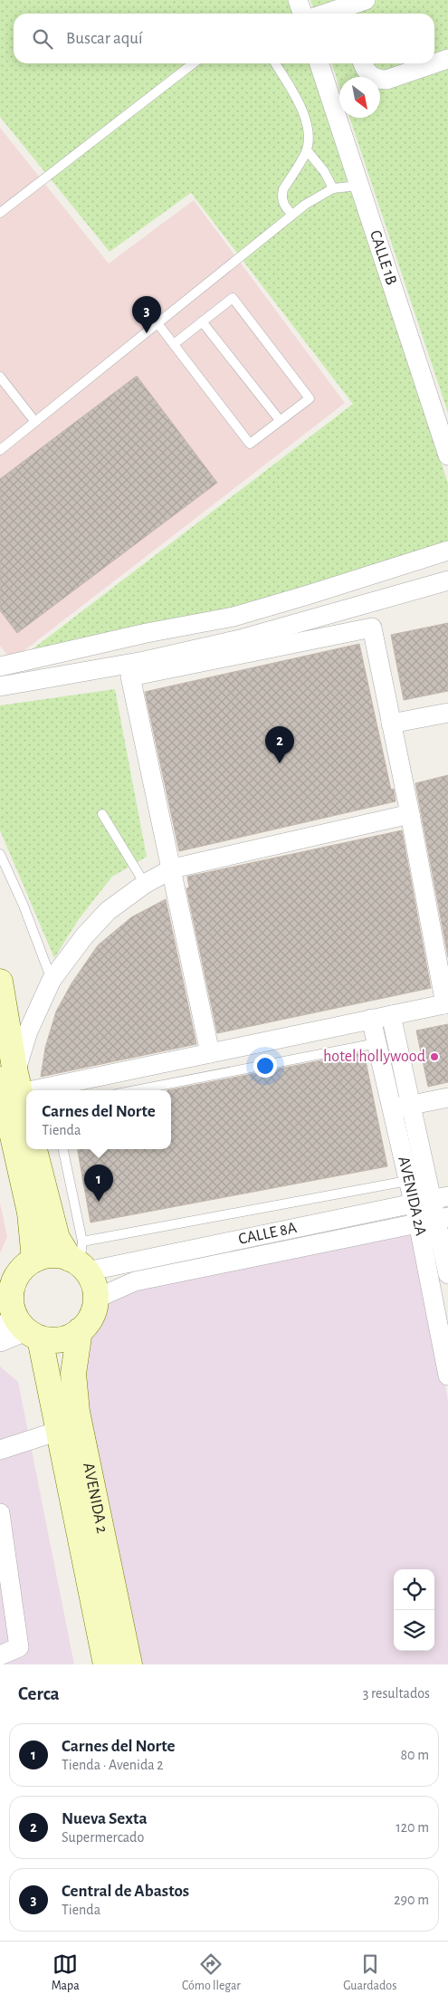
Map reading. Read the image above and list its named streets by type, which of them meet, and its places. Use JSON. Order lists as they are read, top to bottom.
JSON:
{
  "streets": {
    "street": [
      "CALLE 1B",
      "AVENIDA 2A",
      "CALLE 8A",
      "AVENIDA 2"
    ]
  },
  "crossings": [
    ["AVENIDA 2A", "CALLE 8A"],
    ["CALLE 8A", "AVENIDA 2"]
  ],
  "places": ["hotel hollywood"],
  "north": "bottom right",
  "page": {
    "search": "Buscar aquí",
    "pins": ["3", "2", "1"],
    "popup": ["Carnes del Norte", "Tienda"],
    "heading": ["Cerca", "3 resultados"],
    "list": [
      {
        "mark": "1",
        "name": "Carnes del Norte",
        "note": "Tienda · Avenida 2",
        "value": "80 m"
      },
      {
        "mark": "2",
        "name": "Nueva Sexta",
        "note": "Supermercado",
        "value": "120 m"
      },
      {
        "mark": "3",
        "name": "Central de Abastos",
        "note": "Tienda",
        "value": "290 m"
      }
    ],
    "nav": ["Mapa", "Cómo llegar", "Guardados"]
  }
}
